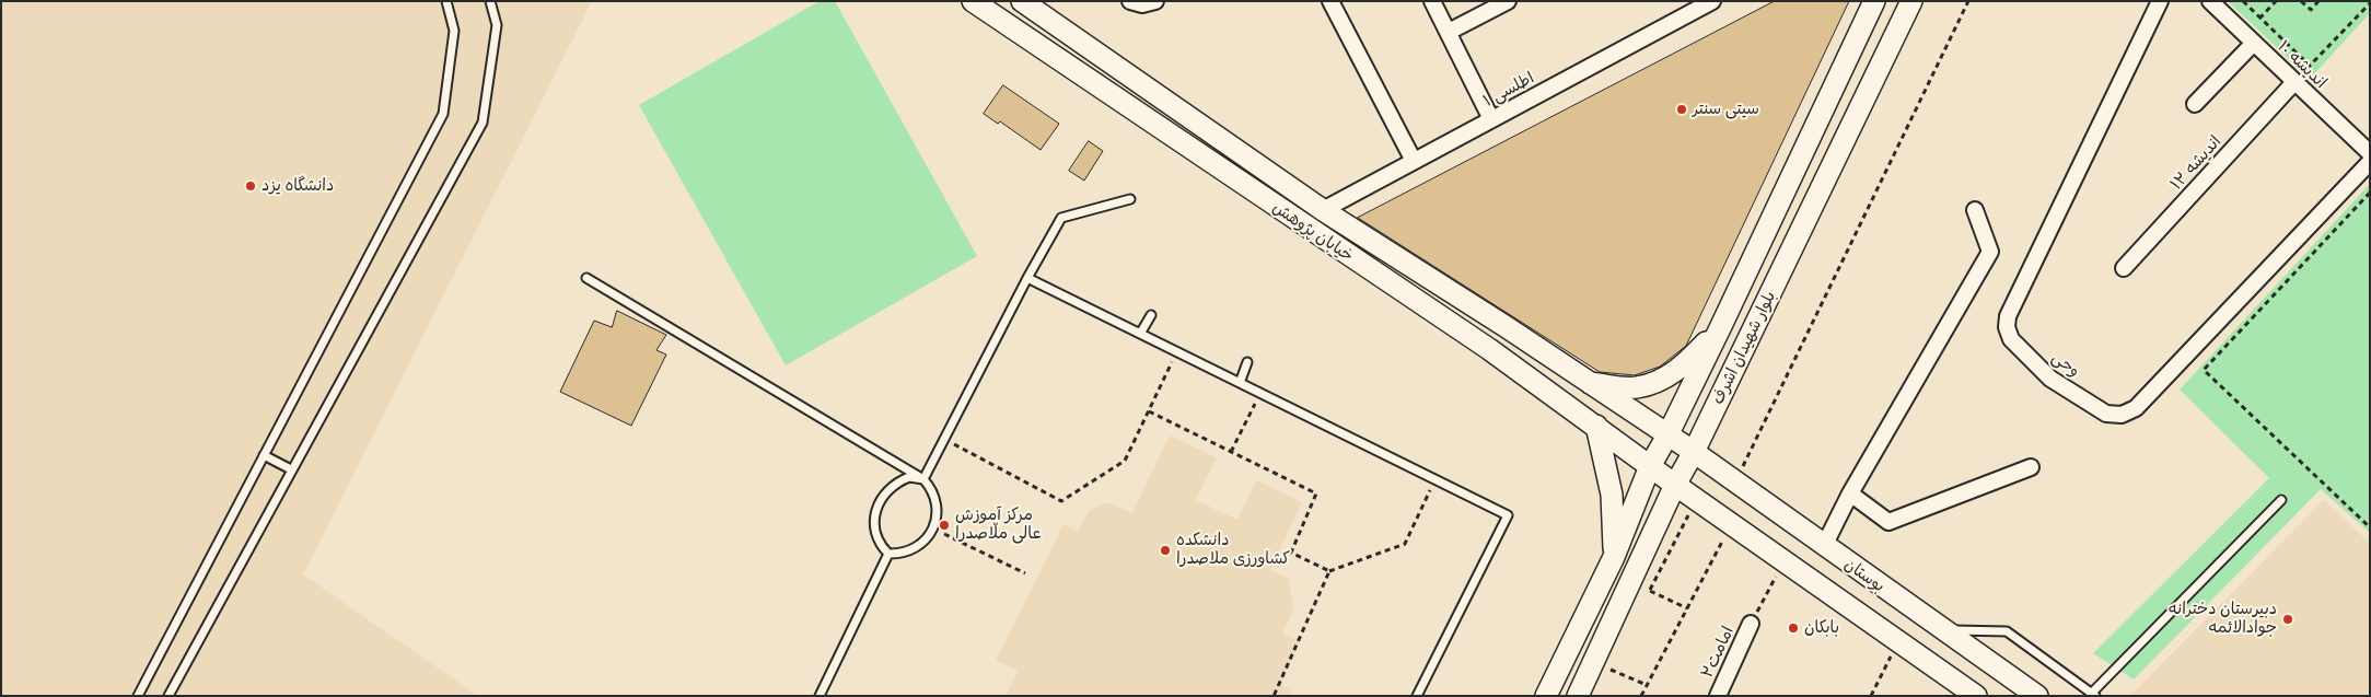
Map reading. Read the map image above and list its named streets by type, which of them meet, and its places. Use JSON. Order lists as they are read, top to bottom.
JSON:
{
  "streets": {
    "main road": ["خیابان پژوهش", "بلوار شهیدان اشرف", "بوستان"],
    "street": [
      "اندیشه ۱۰",
      "اطلسی ۱",
      "اندیشه ۱۲",
      "وحی",
      "امامت۲"
    ]
  },
  "crossings": [
    ["اندیشه ۱۰", "اندیشه ۱۲"],
    ["اطلسی ۱", "خیابان پژوهش"],
    ["خیابان پژوهش", "بلوار شهیدان اشرف"],
    ["خیابان پژوهش", "بوستان"],
    ["بلوار شهیدان اشرف", "بوستان"]
  ],
  "places": [
    "سیتی سنتر",
    "دانشگاه یزد",
    "مرکز آموزش عالی ملّاصدرا",
    "دانشکده کشاورزی ملاصدرا",
    "دبیرستان دخترانه جوادالائمه",
    "بابکان"
  ]
}
